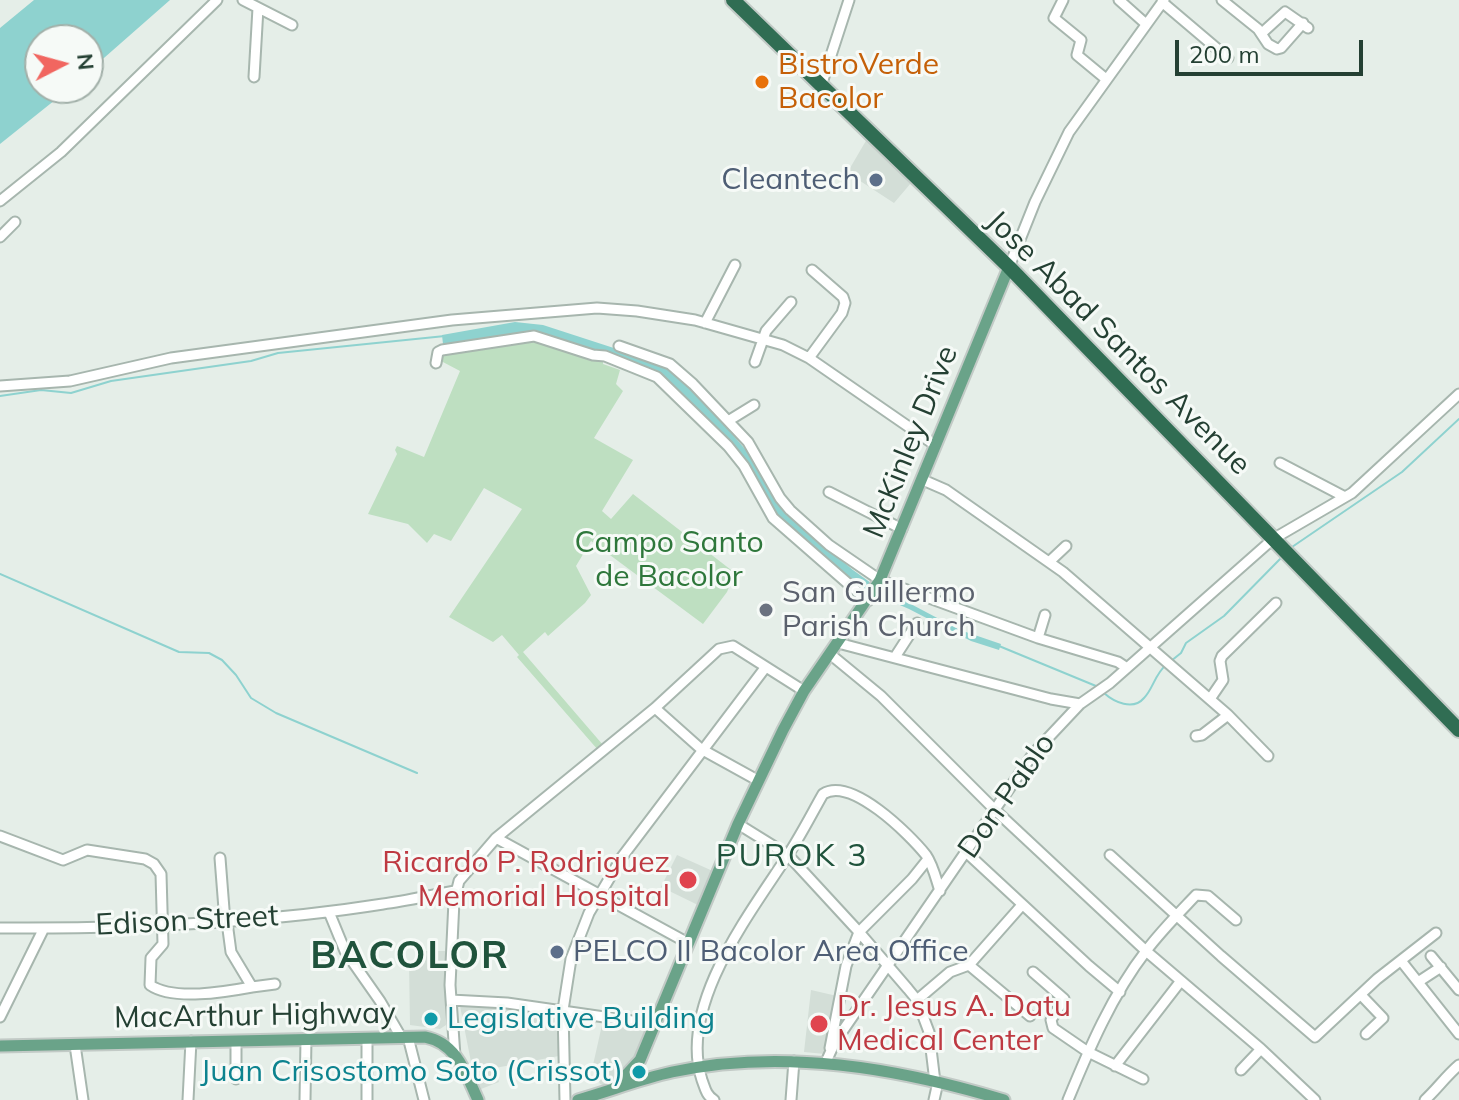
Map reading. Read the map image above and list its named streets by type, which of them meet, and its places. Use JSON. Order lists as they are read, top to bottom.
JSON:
{
  "streets": {
    "highway": ["Jose Abad Santos Avenue"],
    "main road": ["McKinley Drive", "MacArthur Highway"],
    "street": ["Don Pablo", "Edison Street"]
  },
  "crossings": [
    ["Jose Abad Santos Avenue", "McKinley Drive"],
    ["Jose Abad Santos Avenue", "Don Pablo"]
  ],
  "districts": ["PUROK 3", "BACOLOR"],
  "parks": ["Campo Santo de Bacolor"],
  "places": [
    "BistroVerde Bacolor",
    "Cleantech",
    "San Guillermo Parish Church",
    "Ricardo P. Rodriguez Memorial Hospital",
    "PELCO II Bacolor Area Office",
    "Legislative Building",
    "Dr. Jesus A. Datu Medical Center",
    "Juan Crisostomo Soto (Crissot)"
  ],
  "scale_bar": "200 m",
  "north": "right"
}
